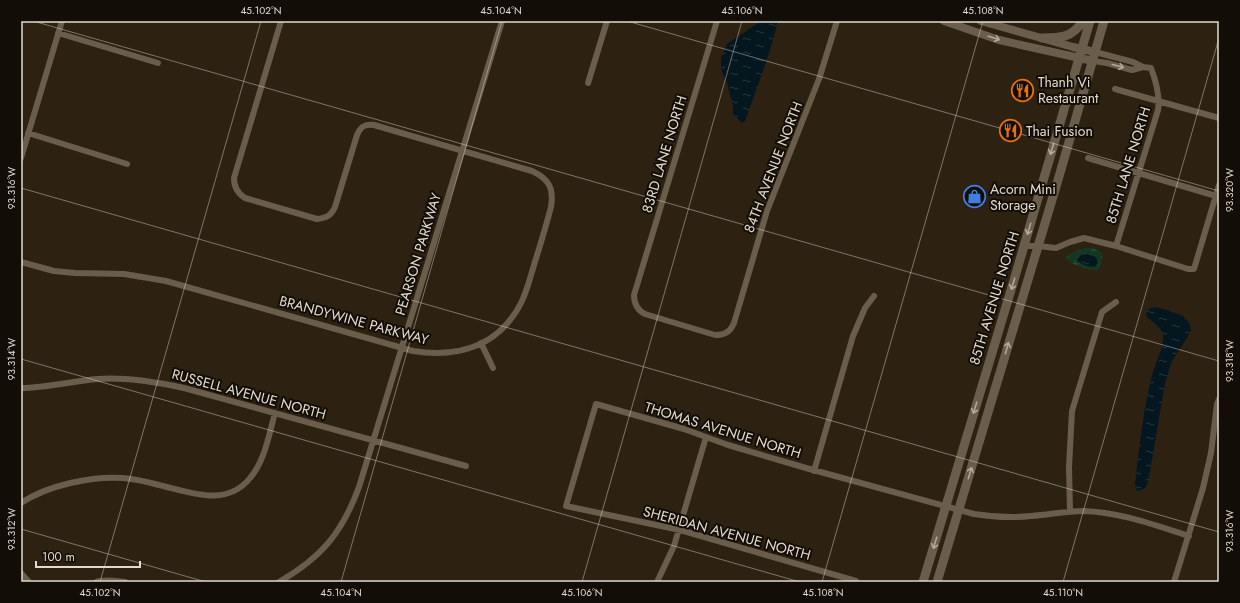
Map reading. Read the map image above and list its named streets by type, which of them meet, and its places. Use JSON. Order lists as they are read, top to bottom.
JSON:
{
  "streets": {
    "main road": ["85TH AVENUE NORTH"],
    "street": [
      "83RD LANE NORTH",
      "85TH LANE NORTH",
      "84TH AVENUE NORTH",
      "PEARSON PARKWAY",
      "BRANDYWINE PARKWAY",
      "RUSSELL AVENUE NORTH",
      "THOMAS AVENUE NORTH",
      "SHERIDAN AVENUE NORTH"
    ]
  },
  "crossings": [
    ["83RD LANE NORTH", "84TH AVENUE NORTH"],
    ["PEARSON PARKWAY", "BRANDYWINE PARKWAY"],
    ["PEARSON PARKWAY", "RUSSELL AVENUE NORTH"],
    ["85TH AVENUE NORTH", "THOMAS AVENUE NORTH"],
    ["THOMAS AVENUE NORTH", "SHERIDAN AVENUE NORTH"]
  ],
  "places": {
    "restaurant": ["Thanh Vi Restaurant", "Thai Fusion"],
    "shop": ["Acorn Mini Storage"]
  },
  "scale_bar": "100 m",
  "coordinates": [
    "45.102°N",
    "45.104°N",
    "45.106°N",
    "45.108°N",
    "93.316°W",
    "93.320°W",
    "93.314°W",
    "93.318°W",
    "93.312°W",
    "45.110°N"
  ]
}
